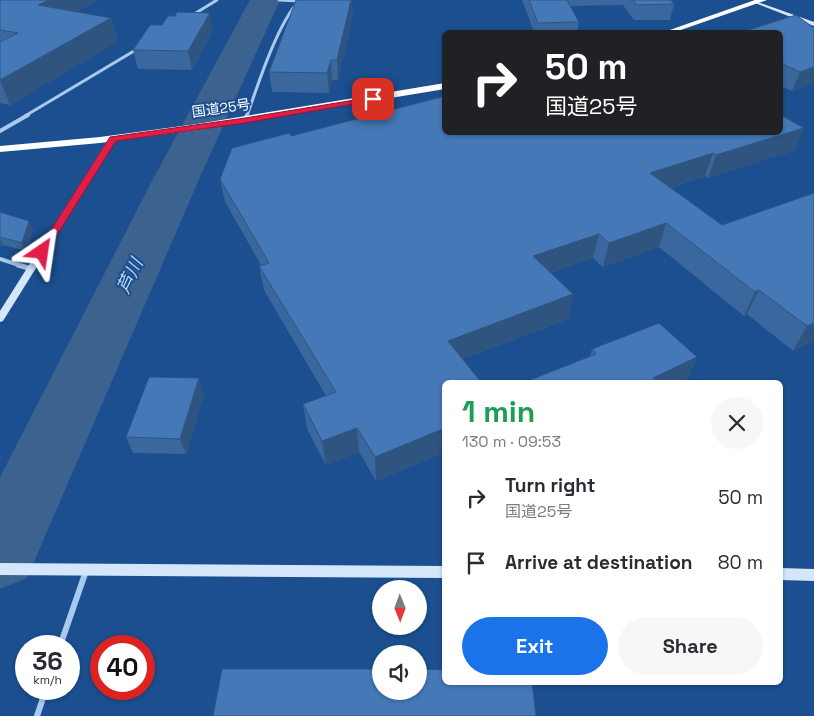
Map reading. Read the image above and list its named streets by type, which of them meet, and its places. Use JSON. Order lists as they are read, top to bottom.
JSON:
{
  "streets": {
    "highway": ["国道25号"]
  },
  "water": ["芦川"],
  "north": "bottom",
  "page": {
    "turn": ["50 m", "国道25号"],
    "heading": ["1 min", "130 m · 09:53"],
    "list": [
      {
        "name": "Turn right",
        "note": "国道25号",
        "value": "50 m"
      },
      {
        "name": "Arrive at destination",
        "value": "80 m"
      }
    ],
    "buttons": ["Exit", "Share"],
    "speed": "36 km/h",
    "limit": "40"
  }
}
